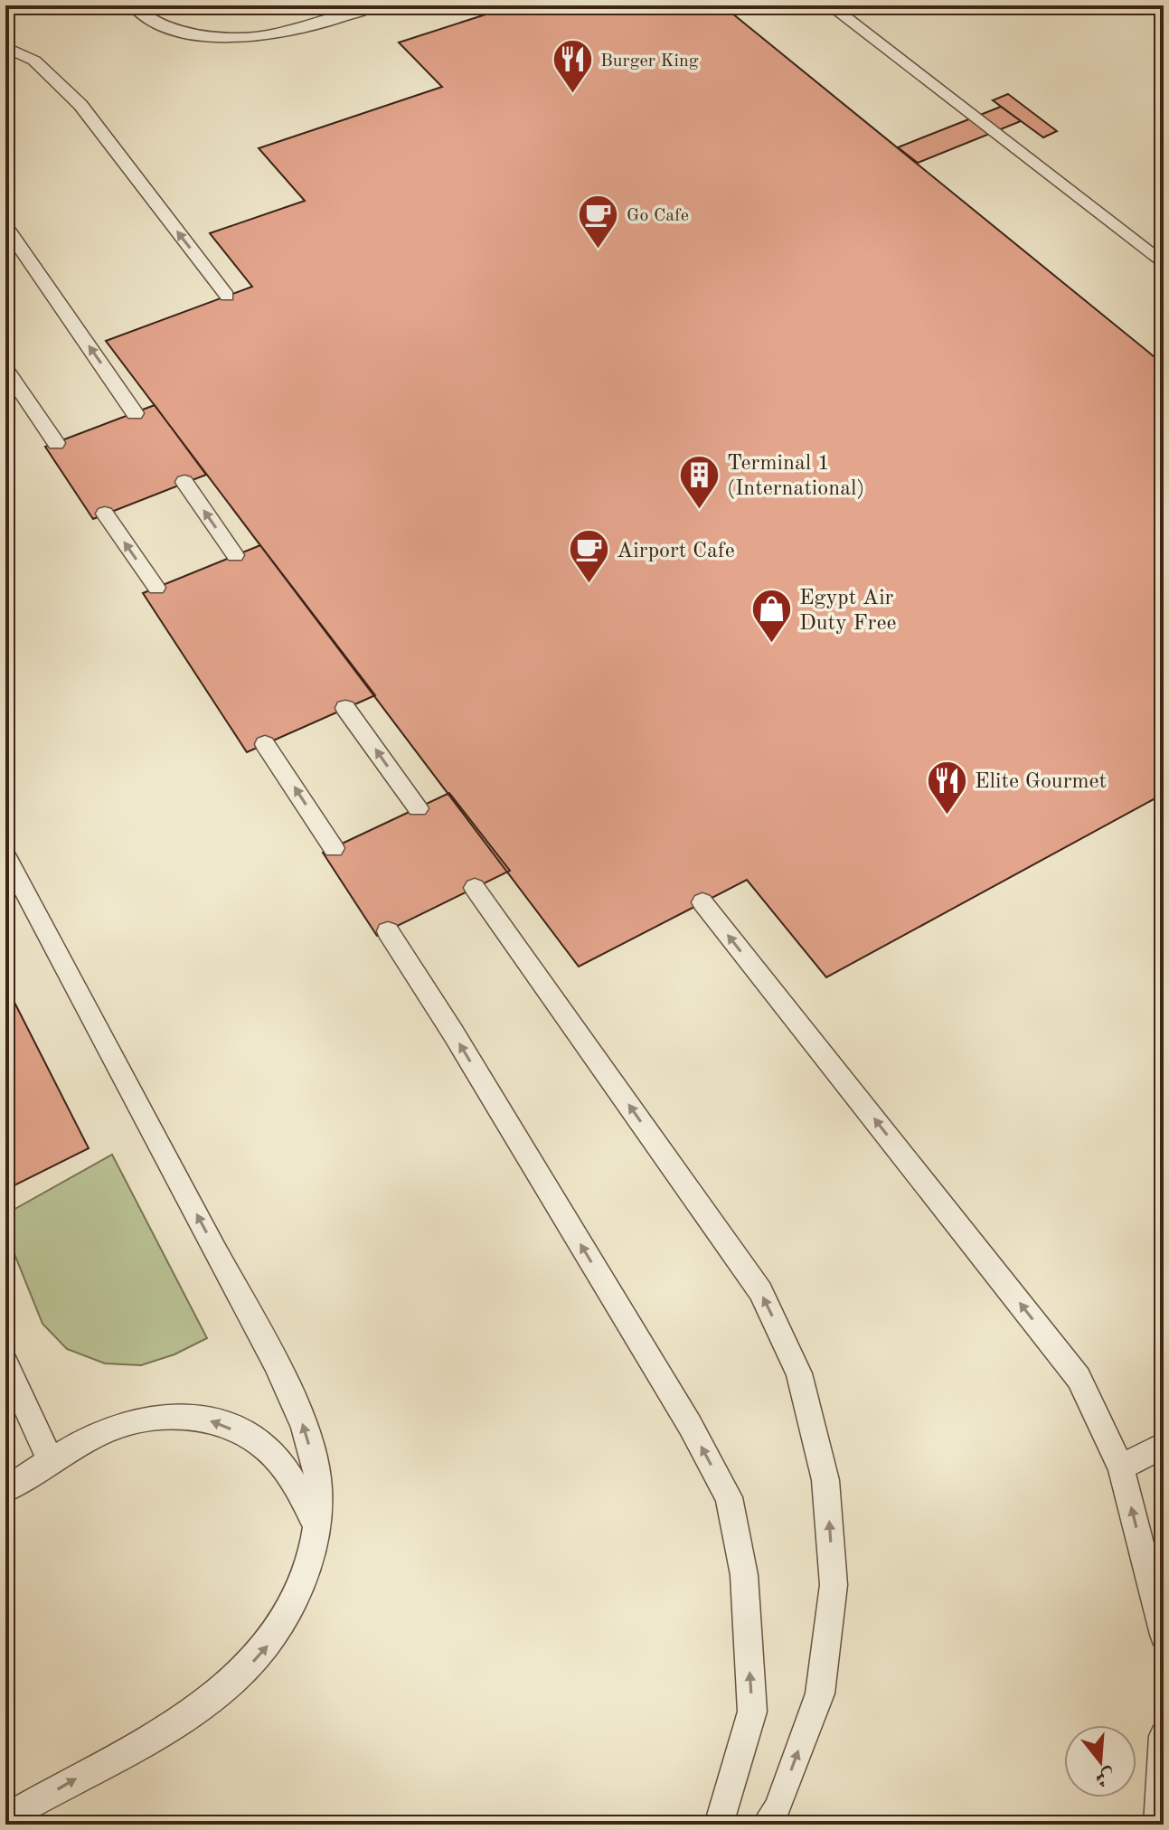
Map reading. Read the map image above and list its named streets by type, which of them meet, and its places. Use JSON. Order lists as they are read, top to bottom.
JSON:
{
  "places": {
    "restaurant": ["Burger King", "Elite Gourmet"],
    "cafe": ["Go Cafe", "Airport Cafe"],
    "building": ["Terminal 1 (International)"],
    "shop": ["Egypt Air Duty Free"]
  },
  "north": "bottom"
}
